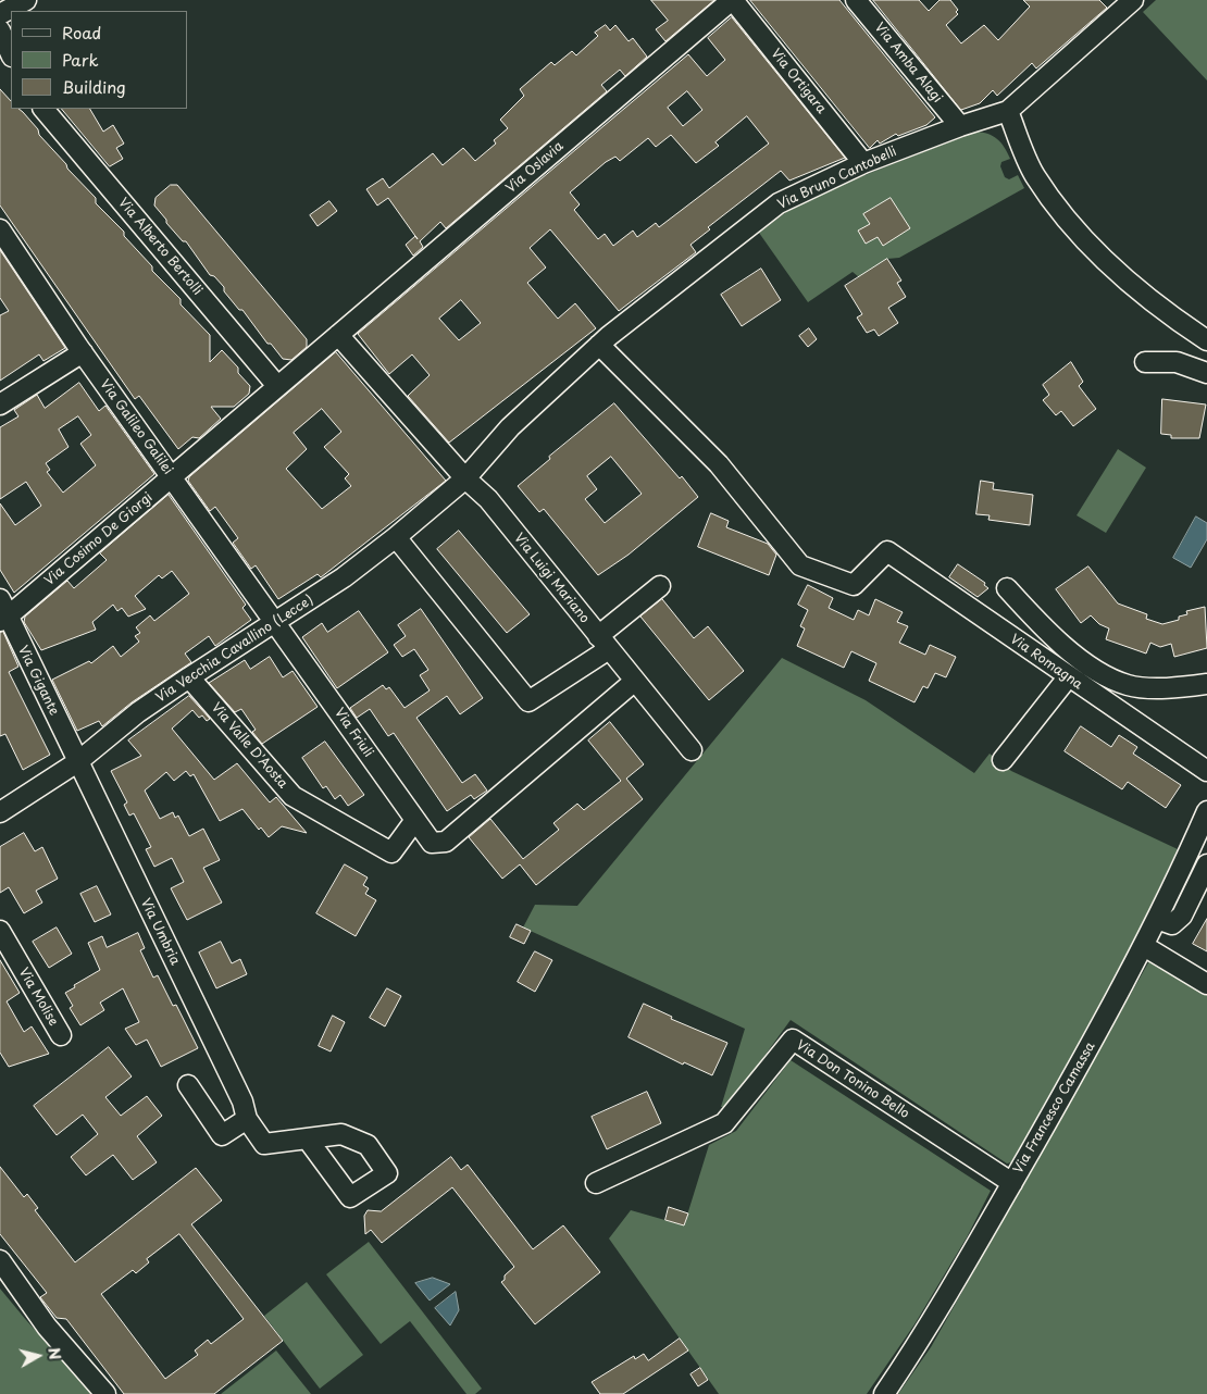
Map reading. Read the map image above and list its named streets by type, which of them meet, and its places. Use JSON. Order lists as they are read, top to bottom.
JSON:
{
  "streets": {
    "street": [
      "Via Amba Alagi",
      "Via Ortigara",
      "Via Oslavia",
      "Via Bruno Cantobelli",
      "Via Alberto Bertolli",
      "Via Galileo Galilei",
      "Via Cosimo De Giorgi",
      "Via Luigi Mariano",
      "Via Vecchia Cavallino (Lecce)",
      "Via Romagna",
      "Via Gigante",
      "Via Friuli",
      "Via Valle D'Aosta",
      "Via Umbria",
      "Via Molise",
      "Via Don Tonino Bello",
      "Via Francesco Camassa"
    ]
  },
  "crossings": [
    ["Via Amba Alagi", "Via Bruno Cantobelli"],
    ["Via Ortigara", "Via Oslavia"],
    ["Via Ortigara", "Via Bruno Cantobelli"],
    ["Via Oslavia", "Via Cosimo De Giorgi"],
    ["Via Oslavia", "Via Luigi Mariano"],
    ["Via Bruno Cantobelli", "Via Luigi Mariano"],
    ["Via Bruno Cantobelli", "Via Vecchia Cavallino (Lecce)"],
    ["Via Bruno Cantobelli", "Via Romagna"],
    ["Via Alberto Bertolli", "Via Cosimo De Giorgi"],
    ["Via Galileo Galilei", "Via Cosimo De Giorgi"],
    ["Via Galileo Galilei", "Via Vecchia Cavallino (Lecce)"],
    ["Via Galileo Galilei", "Via Friuli"],
    ["Via Cosimo De Giorgi", "Via Luigi Mariano"],
    ["Via Cosimo De Giorgi", "Via Gigante"],
    ["Via Luigi Mariano", "Via Vecchia Cavallino (Lecce)"],
    ["Via Luigi Mariano", "Via Friuli"],
    ["Via Vecchia Cavallino (Lecce)", "Via Gigante"],
    ["Via Vecchia Cavallino (Lecce)", "Via Friuli"],
    ["Via Vecchia Cavallino (Lecce)", "Via Valle D'Aosta"],
    ["Via Vecchia Cavallino (Lecce)", "Via Umbria"],
    ["Via Gigante", "Via Umbria"],
    ["Via Friuli", "Via Valle D'Aosta"],
    ["Via Don Tonino Bello", "Via Francesco Camassa"]
  ],
  "legend": ["Road", "Park", "Building"],
  "north": "right"
}
